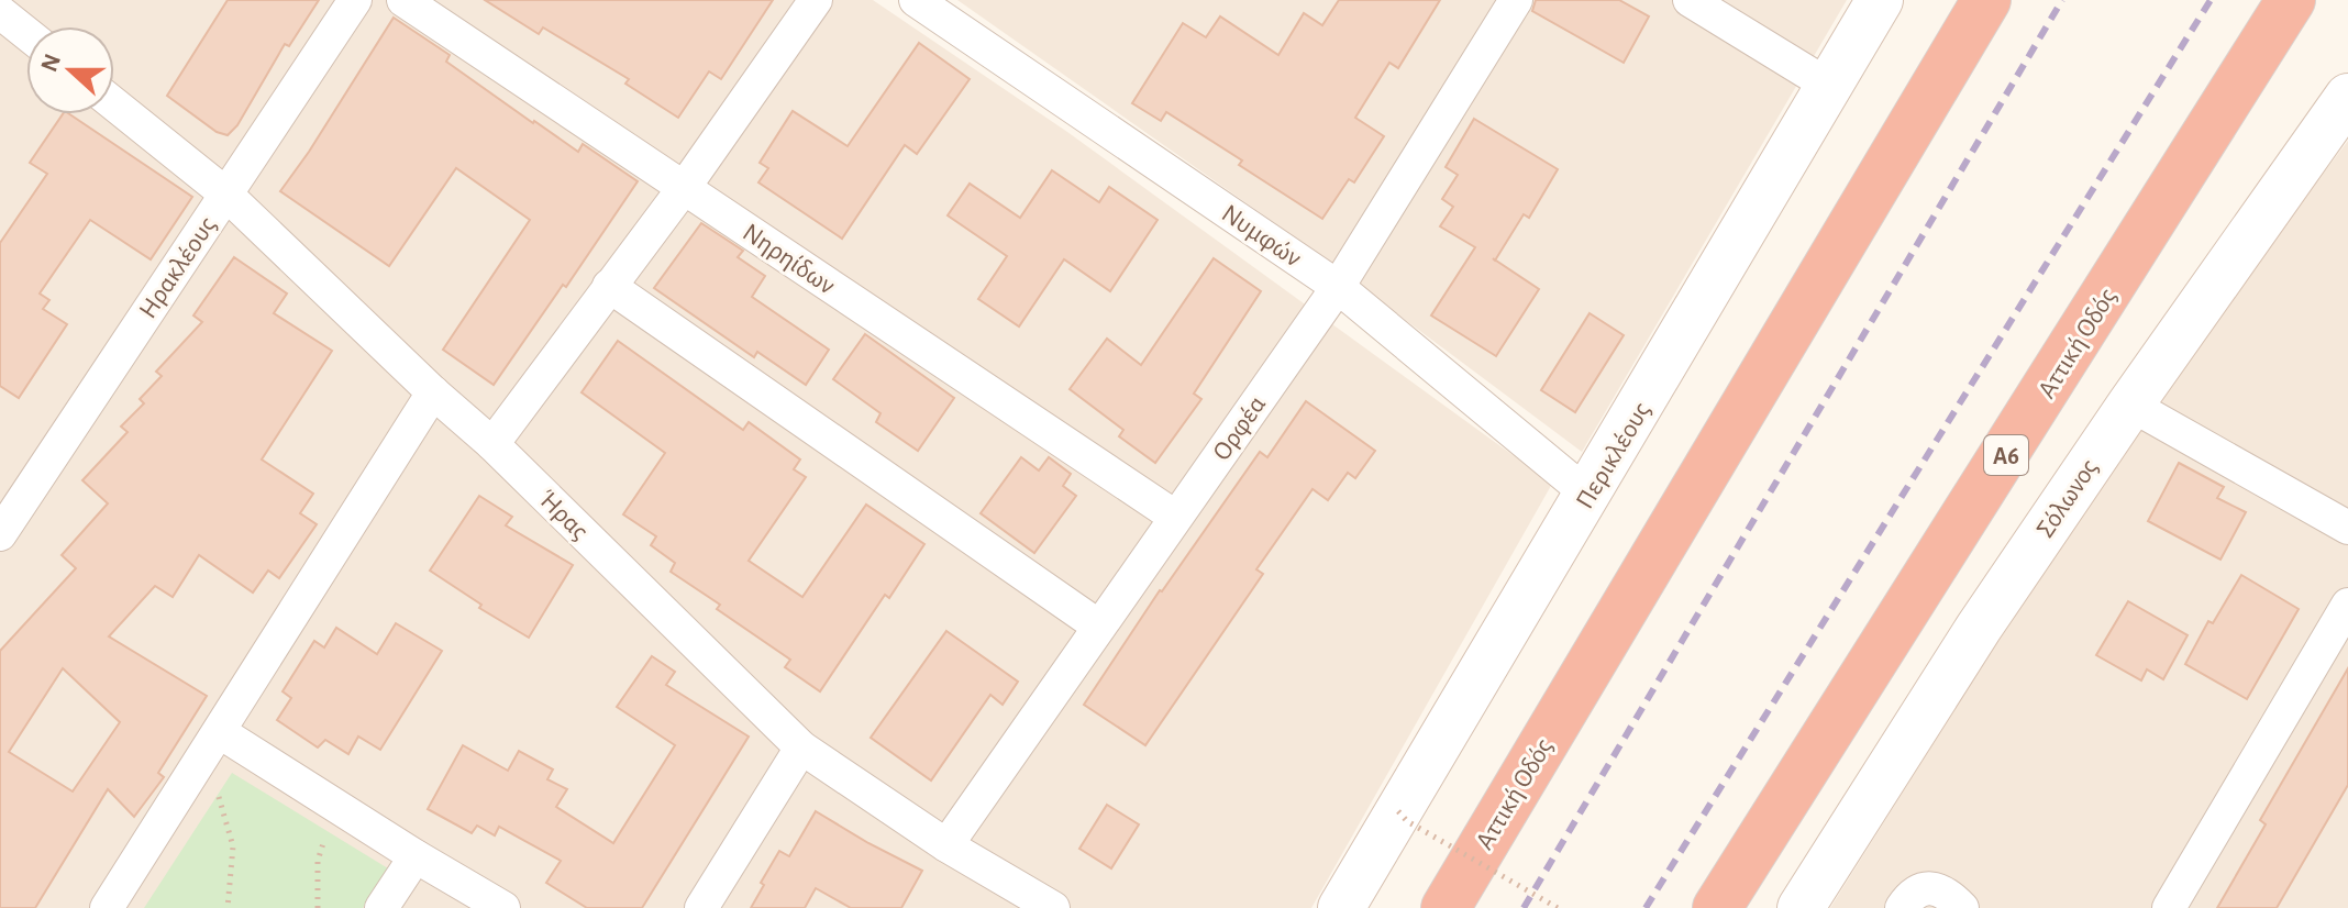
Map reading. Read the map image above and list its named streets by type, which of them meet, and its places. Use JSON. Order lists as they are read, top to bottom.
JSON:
{
  "streets": {
    "highway": ["Αττική Οδός", "Α6"],
    "street": [
      "Νυμφών",
      "Νηρηίδων",
      "Ηρακλέους",
      "Ορφέα",
      "Περικλέους",
      "Σόλωνος",
      "Ήρας"
    ]
  },
  "crossings": [
    ["Νυμφών", "Ορφέα"],
    ["Νυμφών", "Περικλέους"],
    ["Νηρηίδων", "Ορφέα"],
    ["Ηρακλέους", "Ήρας"],
    ["Ορφέα", "Ήρας"]
  ],
  "north": "left"
}
